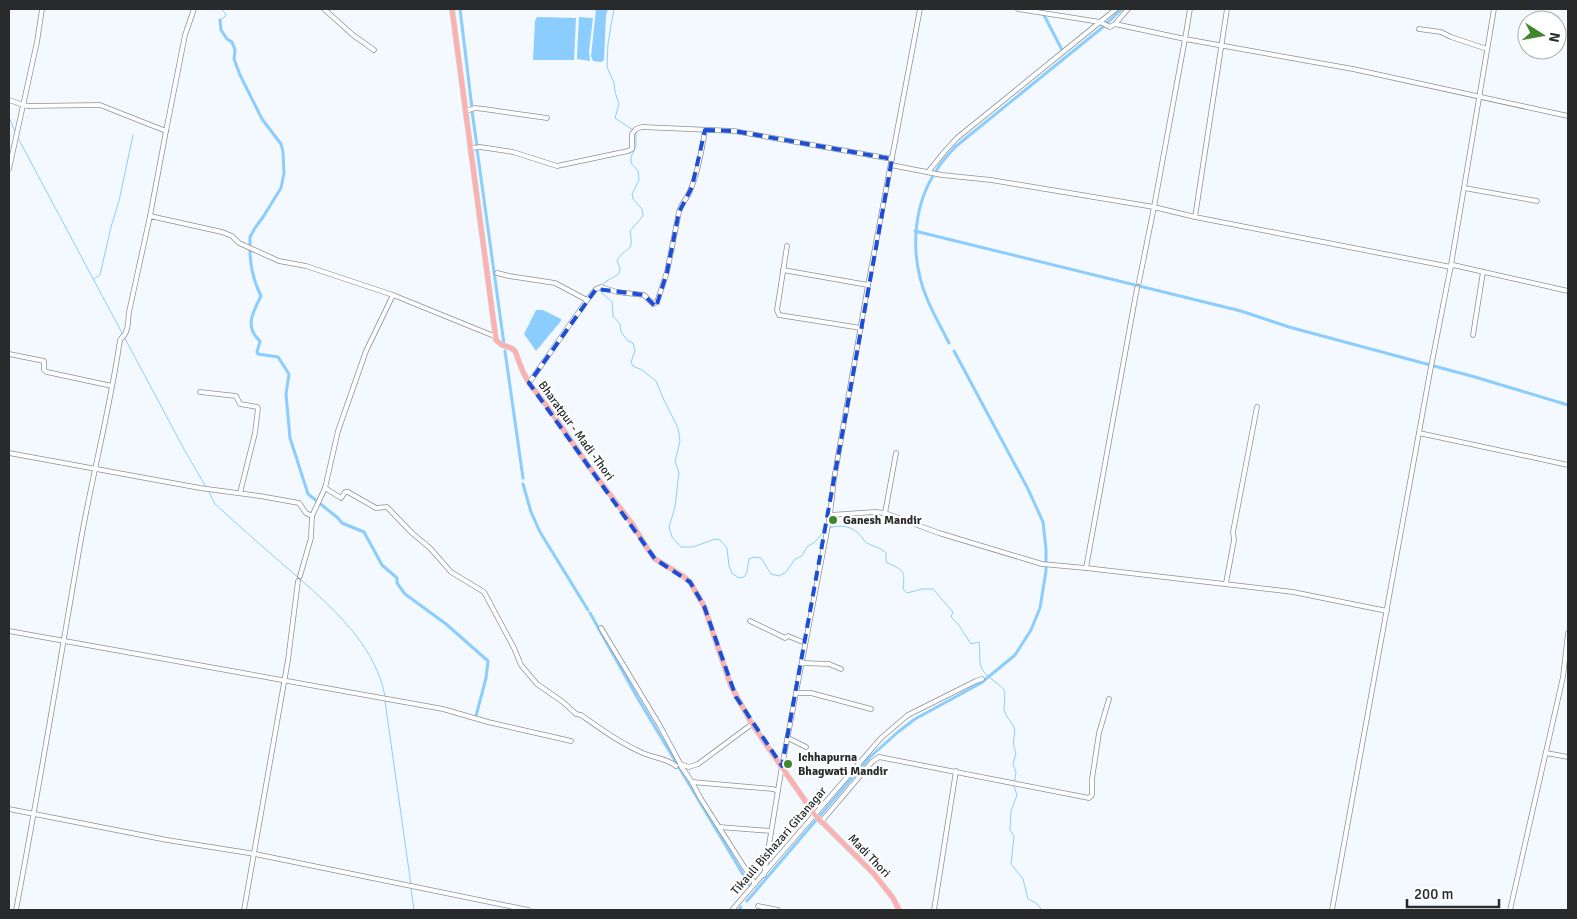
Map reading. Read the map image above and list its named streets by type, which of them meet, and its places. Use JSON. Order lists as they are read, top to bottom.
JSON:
{
  "streets": {
    "main road": ["Bharatpur - Madi -Thori", "Madi Thori"],
    "street": ["Tikauli Bishazari Gitanagar"]
  },
  "crossings": [
    ["Bharatpur - Madi -Thori", "Tikauli Bishazari Gitanagar"],
    ["Bharatpur - Madi -Thori", "Madi Thori"],
    ["Tikauli Bishazari Gitanagar", "Madi Thori"]
  ],
  "places": ["Ganesh Mandir", "Ichhapurna Bhagwati Mandir"],
  "scale_bar": "200 m",
  "north": "right"
}
